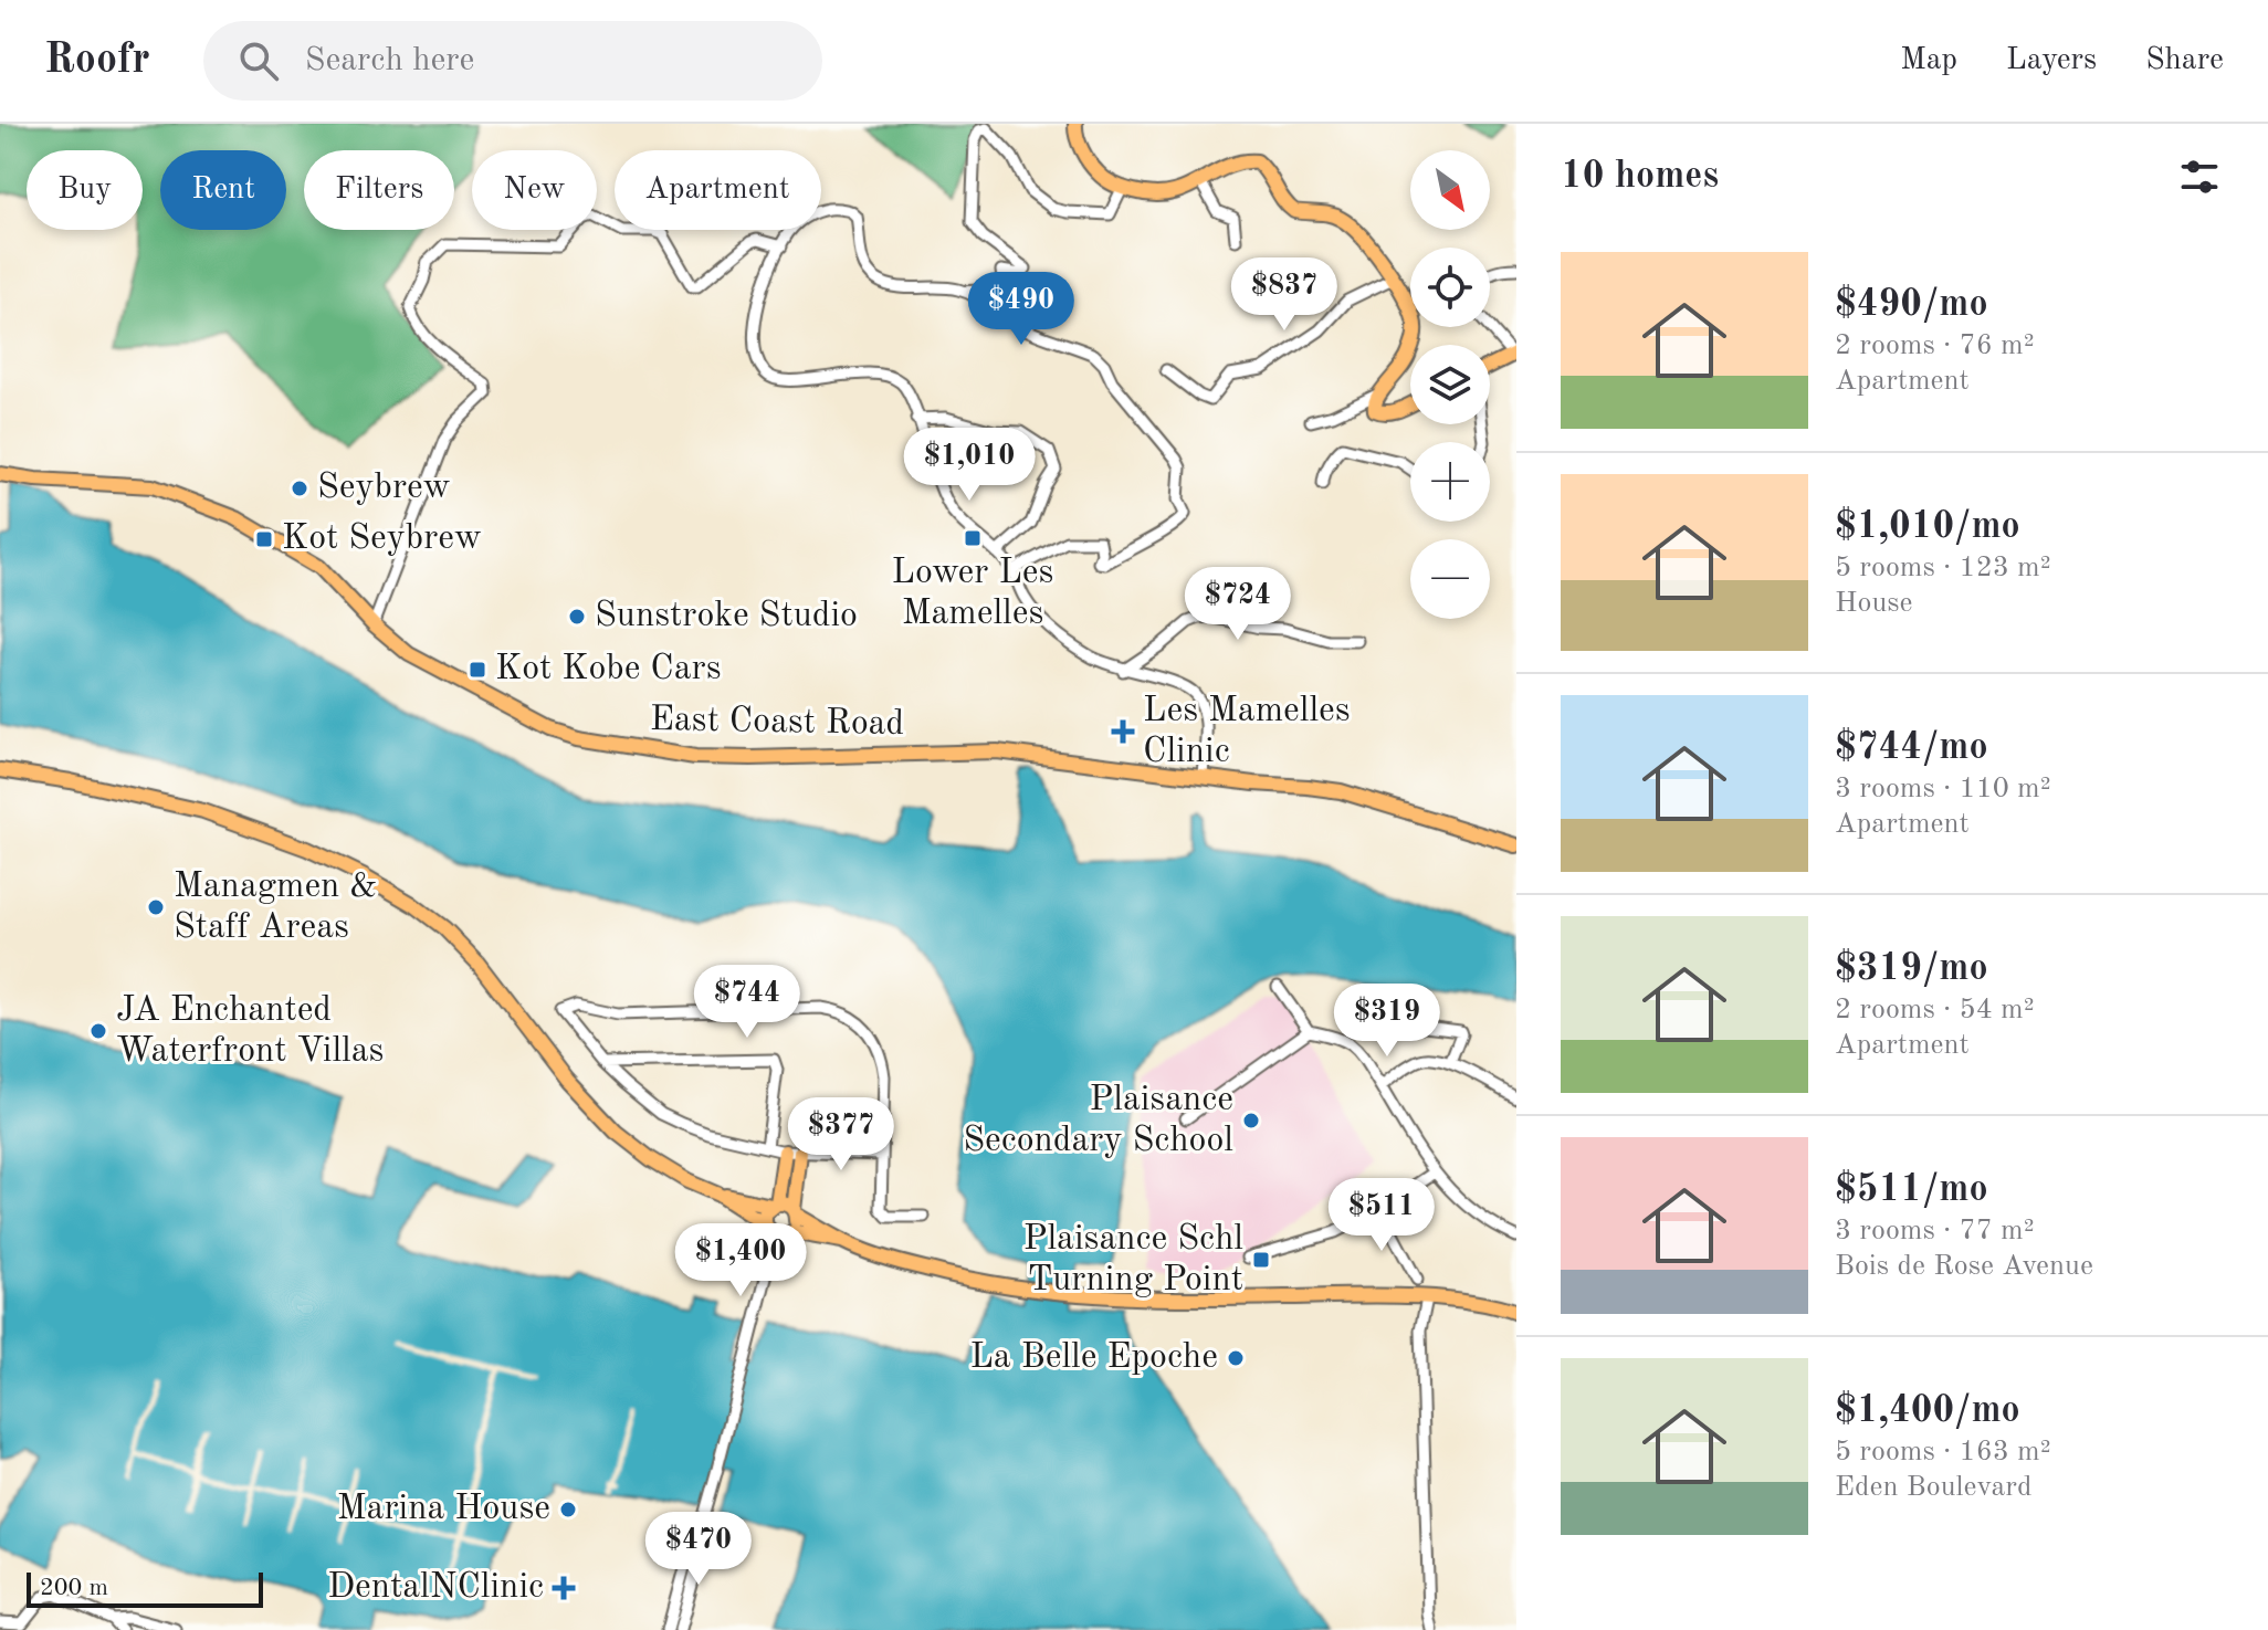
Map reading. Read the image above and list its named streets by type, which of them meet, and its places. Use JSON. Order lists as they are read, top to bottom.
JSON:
{
  "streets": {
    "main road": ["East Coast Road"]
  },
  "places": {
    "other": [
      "Seybrew",
      "Sunstroke Studio",
      "Managmen & Staff Areas",
      "JA Enchanted Waterfront Villas",
      "Plaisance Secondary School",
      "La Belle Epoche",
      "Marina House"
    ],
    "transit": [
      "Lower Les Mamelles",
      "Kot Seybrew",
      "Kot Kobe Cars",
      "Plaisance Schl Turning Point"
    ],
    "health": ["Les Mamelles Clinic", "DentalNClinic"]
  },
  "scale_bar": "200 m",
  "north": "bottom right",
  "page": {
    "header": "Roofr",
    "search": "Search here",
    "nav": ["Map", "Layers", "Share"],
    "heading": "10 homes",
    "map_buttons": ["+", "−"],
    "chip": [
      "Buy",
      "Rent",
      "Filters",
      "New",
      "Apartment"
    ],
    "list": [
      {
        "name": "$490/mo",
        "note": "2 rooms · 76 m² · Apartment"
      },
      {
        "name": "$1,010/mo",
        "note": "5 rooms · 123 m² · House"
      },
      {
        "name": "$744/mo",
        "note": "3 rooms · 110 m² · Apartment"
      },
      {
        "name": "$319/mo",
        "note": "2 rooms · 54 m² · Apartment"
      },
      {
        "name": "$511/mo",
        "note": "3 rooms · 77 m² · Bois de Rose Avenue"
      },
      {
        "name": "$1,400/mo",
        "note": "5 rooms · 163 m² · Eden Boulevard"
      }
    ],
    "price": [
      "$837",
      "$490",
      "$1,010",
      "$724",
      "$744",
      "$319",
      "$377",
      "$511",
      "$1,400",
      "$470"
    ],
    "scale": "200 m"
  }
}
